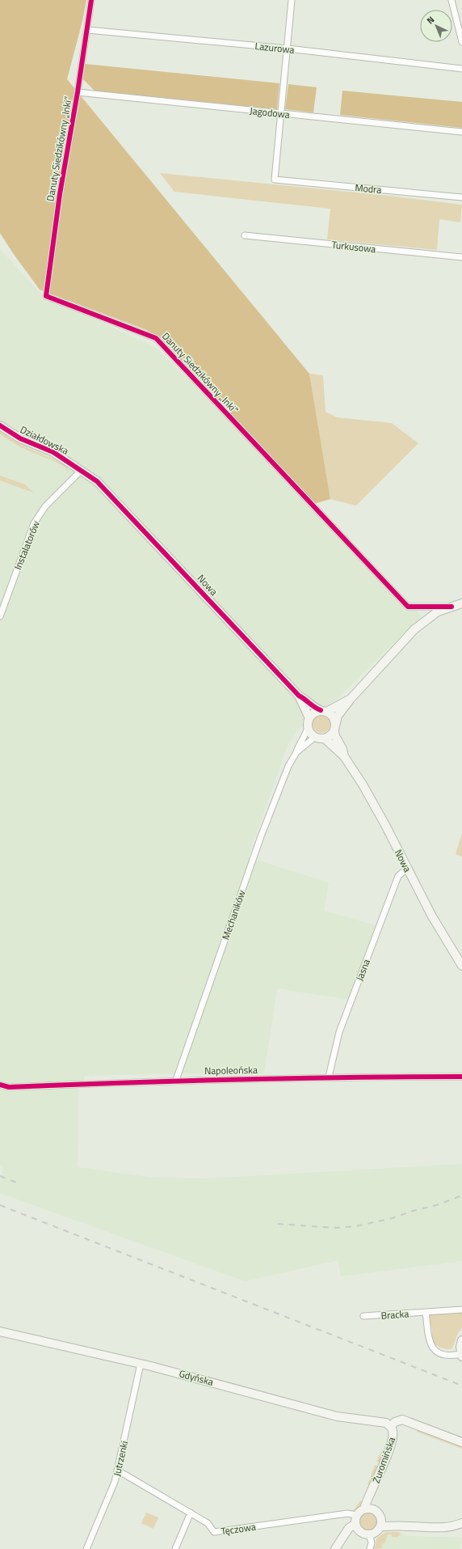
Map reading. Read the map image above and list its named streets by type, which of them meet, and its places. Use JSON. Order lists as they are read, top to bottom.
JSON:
{
  "streets": {
    "street": [
      "Lazurowa",
      "Jagodowa",
      "Danuty Siedzikówny „Inki”",
      "Modra",
      "Turkusowa",
      "Działdowska",
      "Instalatorów",
      "Nowa",
      "Mechaników",
      "Jasna",
      "Napoleońska",
      "Bracka",
      "Gdyńska",
      "Jutrzenki",
      "Żuromińska",
      "Tęczowa"
    ]
  },
  "crossings": [
    ["Lazurowa", "Danuty Siedzikówny „Inki”"],
    ["Jagodowa", "Danuty Siedzikówny „Inki”"],
    ["Jagodowa", "Modra"],
    ["Działdowska", "Instalatorów"],
    ["Działdowska", "Nowa"],
    ["Instalatorów", "Nowa"],
    ["Nowa", "Mechaników"],
    ["Nowa", "Jasna"],
    ["Mechaników", "Napoleońska"],
    ["Jasna", "Napoleońska"],
    ["Gdyńska", "Jutrzenki"],
    ["Gdyńska", "Żuromińska"],
    ["Jutrzenki", "Tęczowa"],
    ["Żuromińska", "Tęczowa"]
  ],
  "north": "top left"
}
